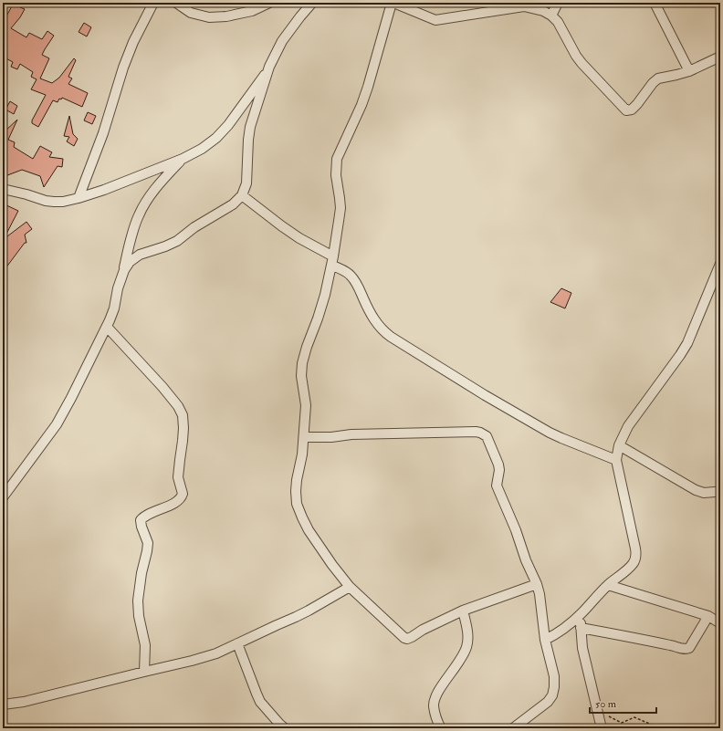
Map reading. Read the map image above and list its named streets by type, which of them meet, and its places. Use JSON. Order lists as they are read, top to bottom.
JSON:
{
  "scale_bar": "50 m"
}
